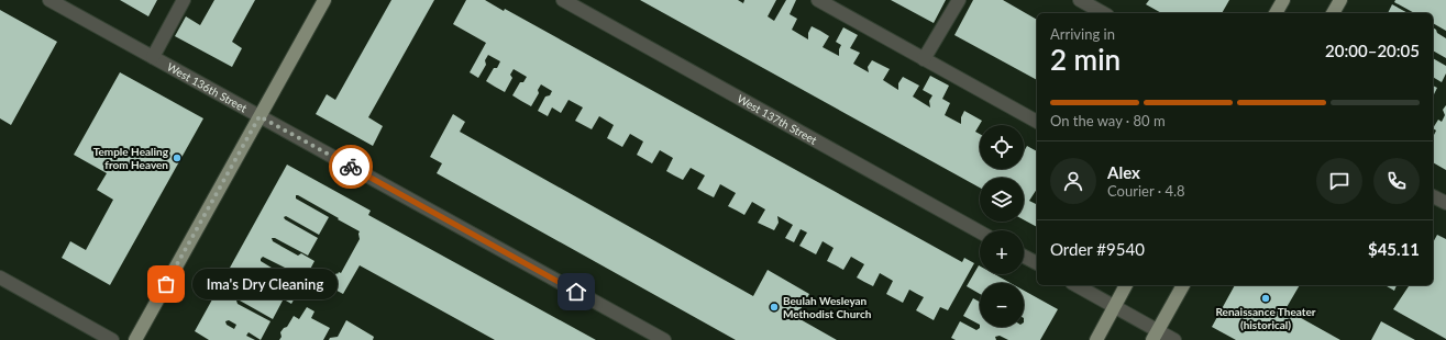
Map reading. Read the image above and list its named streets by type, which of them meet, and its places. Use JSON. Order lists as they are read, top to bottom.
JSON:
{
  "streets": {
    "street": ["West 136th Street", "West 137th Street"]
  },
  "places": [
    "Temple Healing from Heaven",
    "Ima's Dry Cleaning",
    "Renaissance Theater (historical)",
    "Beulah Wesleyan Methodist Church"
  ],
  "page": {
    "heading": ["2 min", "Arriving in", "20:00–20:05"],
    "panel": [
      "Alex",
      "Courier · 4.8",
      "Order #9540",
      "$45.11"
    ],
    "bar": "On the way · 80 m",
    "map_buttons": ["+", "−"],
    "bubble": "Ima's Dry Cleaning"
  }
}
